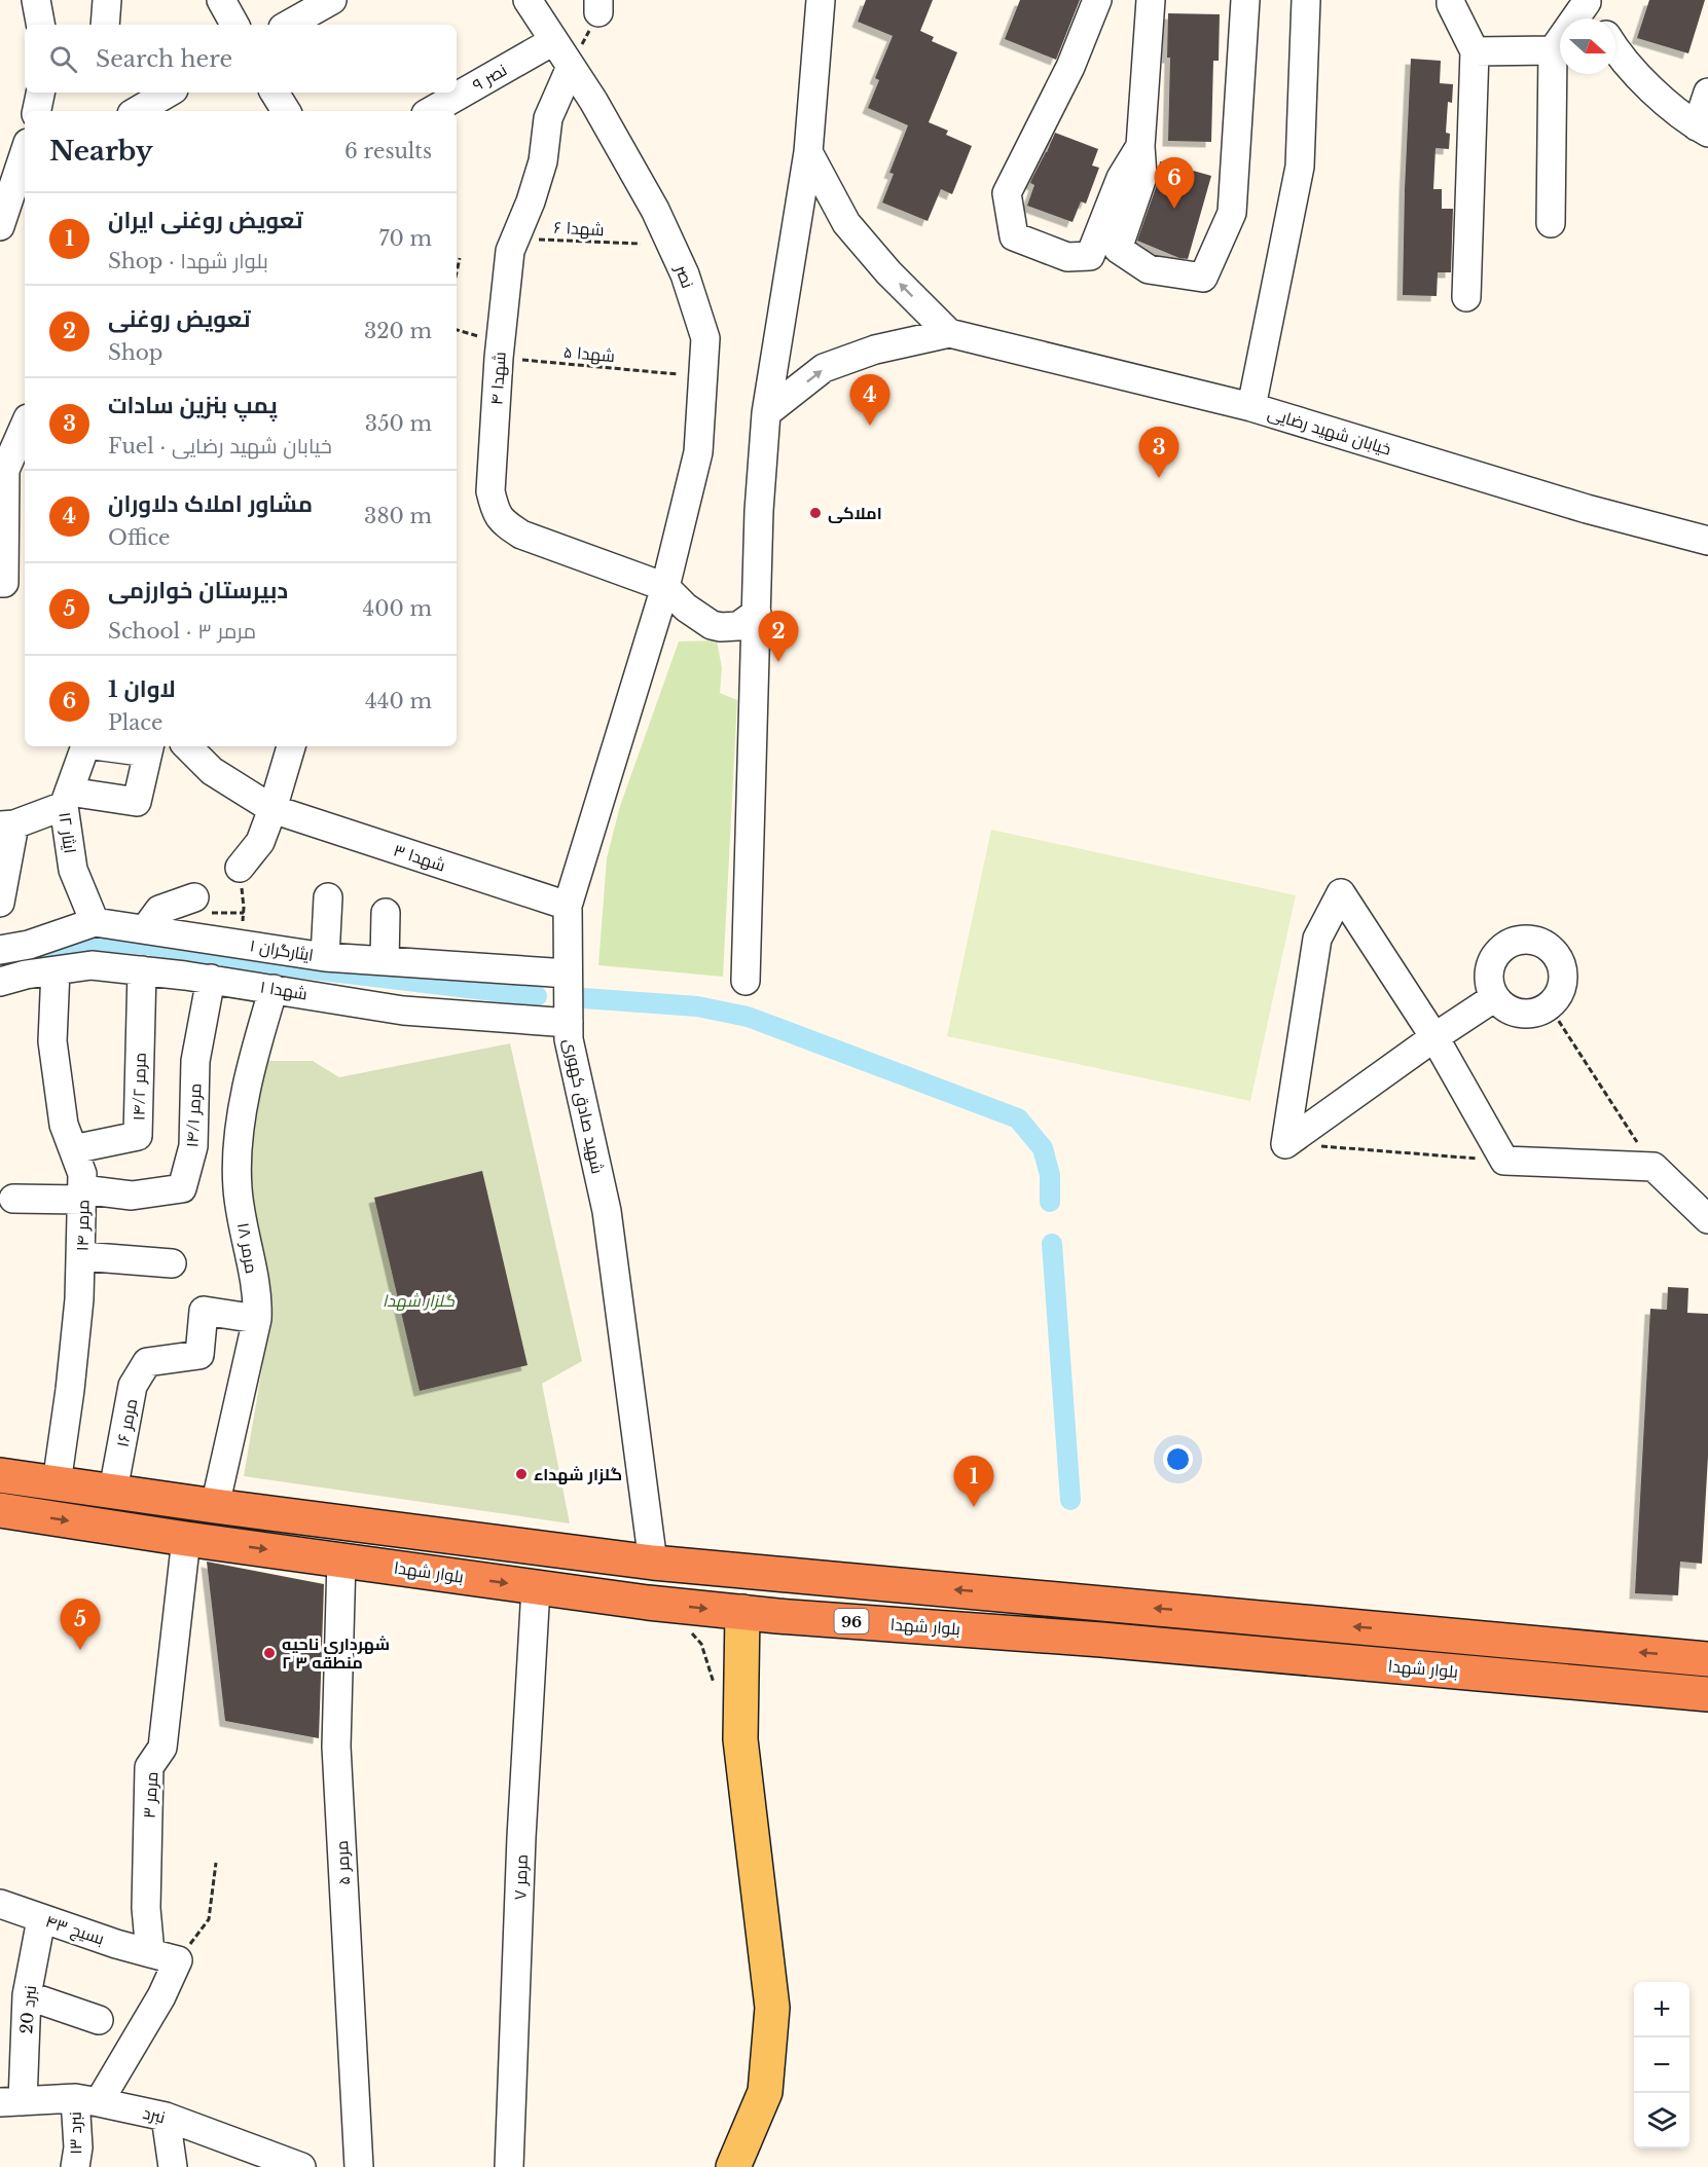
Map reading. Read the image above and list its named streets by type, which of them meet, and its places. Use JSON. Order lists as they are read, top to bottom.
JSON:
{
  "streets": {
    "highway": ["بلوار شهدا", "96"],
    "street": [
      "نصر ۹",
      "نصر",
      "شهدا ۴",
      "خیابان شهید رضایی",
      "ایثار ۱۲",
      "شهدا ۳",
      "ایثارگران ۱",
      "شهدا ۱",
      "مرمر ۱۴/۲",
      "شهید صادق کهوری",
      "مرمر ۱۴/۱",
      "مرمر ۱۴",
      "مرمر ۱۸",
      "مرمر ۱۶",
      "مرمر ۳",
      "مرمر ۵",
      "مرمر ۷",
      "بسیج ۴۳",
      "نبرد 20",
      "نبرد",
      "نبرد ۱۳"
    ],
    "path": ["شهدا ۶", "شهدا ۵"]
  },
  "crossings": [
    ["نصر ۹", "نصر"],
    ["شهدا ۶", "شهدا ۴"],
    ["نصر", "شهدا ۴"],
    ["نصر", "شهید صادق کهوری"],
    ["شهدا ۵", "شهدا ۴"],
    ["شهدا ۴", "شهید صادق کهوری"],
    ["ایثار ۱۲", "ایثارگران ۱"],
    ["شهدا ۳", "شهید صادق کهوری"],
    ["ایثارگران ۱", "شهید صادق کهوری"],
    ["شهدا ۱", "مرمر ۱۴/۲"],
    ["شهدا ۱", "شهید صادق کهوری"],
    ["شهدا ۱", "مرمر ۱۴/۱"],
    ["شهدا ۱", "مرمر ۱۴"],
    ["شهدا ۱", "مرمر ۱۸"],
    ["مرمر ۱۴/۲", "مرمر ۱۴"],
    ["مرمر ۱۴/۱", "مرمر ۱۴"],
    ["مرمر ۱۸", "مرمر ۱۶"],
    ["بلوار شهدا", "مرمر ۳"],
    ["بلوار شهدا", "مرمر ۵"],
    ["بلوار شهدا", "مرمر ۷"],
    ["مرمر ۳", "بسیج ۴۳"],
    ["بسیج ۴۳", "نبرد 20"],
    ["نبرد 20", "نبرد"],
    ["نبرد", "نبرد ۱۳"]
  ],
  "parks": ["گلزار شهدا"],
  "places": ["املاکی", "گلزار شهداء", "شهرداری ناحیه ۲ منطقه ۳"],
  "north": "right",
  "page": {
    "search": "Search here",
    "heading": ["Nearby", "6 results"],
    "pins": [
      "6",
      "4",
      "3",
      "2",
      "1",
      "5"
    ],
    "list": [
      {
        "mark": "1",
        "name": "تعویض روغنی ایران",
        "note": "Shop · بلوار شهدا",
        "value": "70 m"
      },
      {
        "mark": "2",
        "name": "تعویض روغنی",
        "note": "Shop",
        "value": "320 m"
      },
      {
        "mark": "3",
        "name": "پمپ بنزین سادات",
        "note": "Fuel · خیابان شهید رضایی",
        "value": "350 m"
      },
      {
        "mark": "4",
        "name": "مشاور املاک دلاوران",
        "note": "Office",
        "value": "380 m"
      },
      {
        "mark": "5",
        "name": "دبیرستان خوارزمی",
        "note": "School · مرمر ۳",
        "value": "400 m"
      },
      {
        "mark": "6",
        "name": "لاوان 1",
        "note": "Place",
        "value": "440 m"
      }
    ],
    "map_buttons": ["+", "−"]
  }
}
